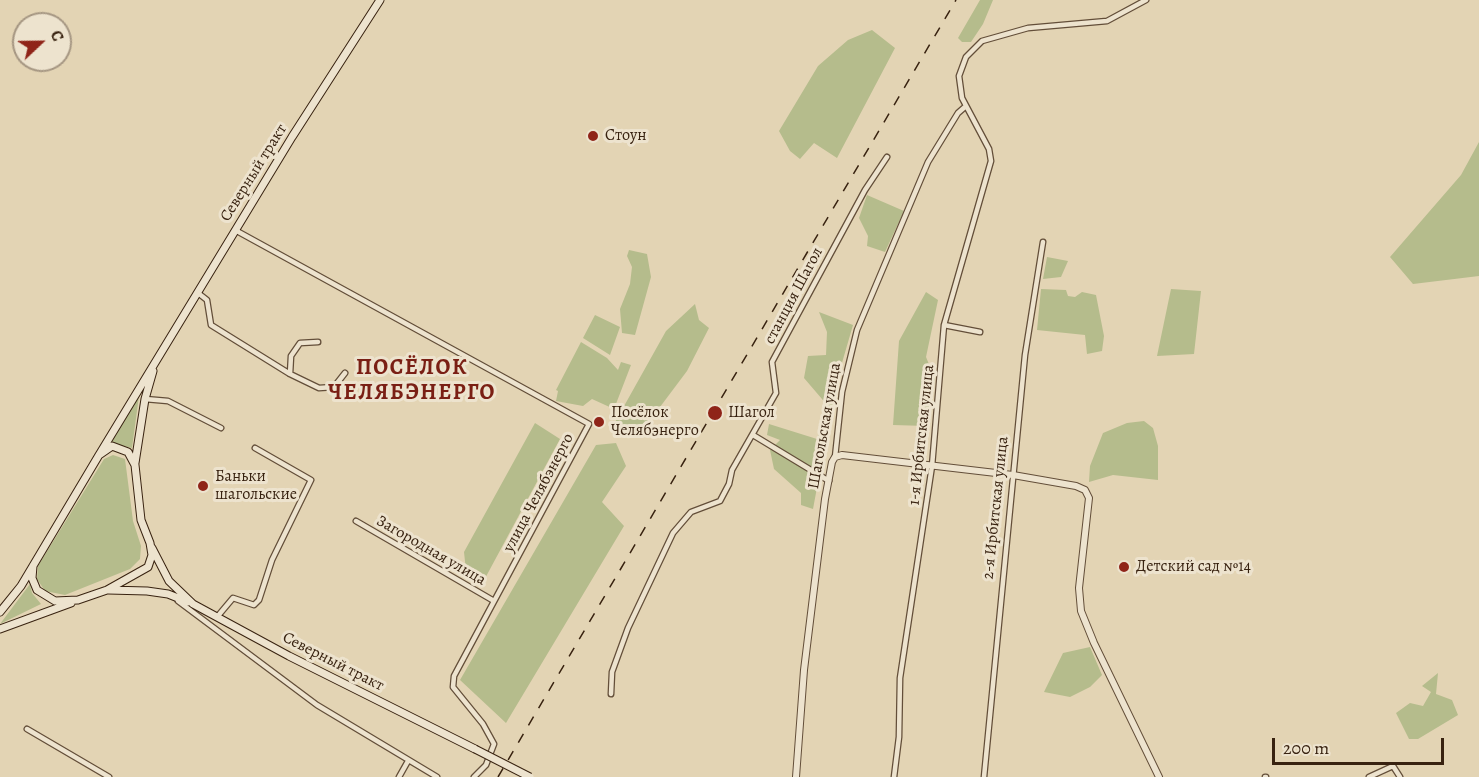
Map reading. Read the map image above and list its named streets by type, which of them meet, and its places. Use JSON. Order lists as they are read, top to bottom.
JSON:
{
  "streets": {
    "main road": ["Северный тракт"],
    "street": [
      "станция Шагол",
      "Шагольская улица",
      "1-я Ирбитская улица",
      "улица Челябэнерго",
      "2-я Ирбитская улица",
      "Загородная улица"
    ]
  },
  "crossings": [
    ["Северный тракт", "улица Челябэнерго"],
    ["Шагольская улица", "1-я Ирбитская улица"],
    ["улица Челябэнерго", "Загородная улица"]
  ],
  "districts": ["ПОСЁЛОК ЧЕЛЯБЭНЕРГО"],
  "places": [
    "Стоун",
    "Шагол",
    "Посёлок Челябэнерго",
    "Баньки шагольские",
    "Детский сад №14"
  ],
  "scale_bar": "200 m",
  "north": "right"
}
